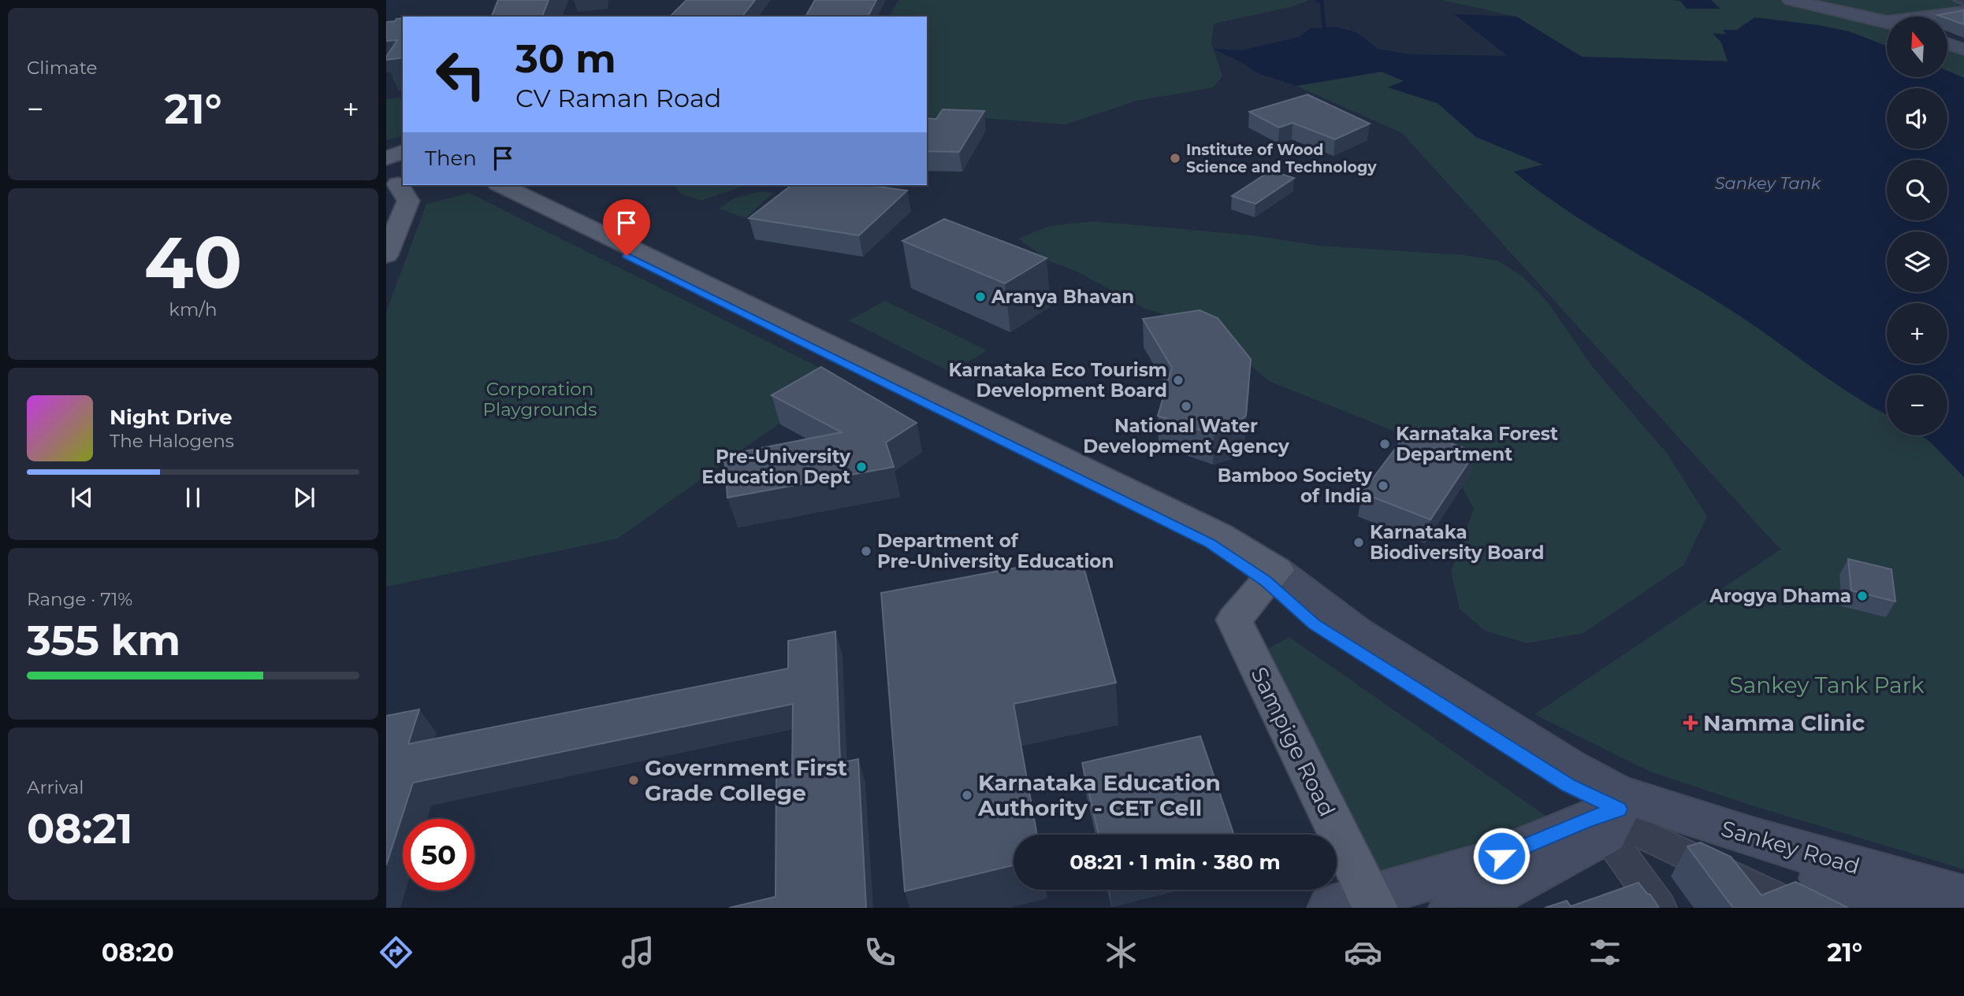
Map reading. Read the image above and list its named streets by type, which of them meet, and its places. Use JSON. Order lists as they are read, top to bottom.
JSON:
{
  "streets": {
    "main road": ["Sampige Road", "Sankey Road"]
  },
  "water": ["Sankey Tank"],
  "parks": ["Corporation Playgrounds", "Sankey Tank Park"],
  "places": {
    "other": [
      "Institute of Wood Science and Technology",
      "Aranya Bhavan",
      "Karnataka Eco Tourism Development Board",
      "National Water Development Agency",
      "Karnataka Forest Department",
      "Pre-University Education Dept",
      "Bamboo Society of India",
      "Karnataka Biodiversity Board",
      "Department of Pre-University Education",
      "Arogya Dhama",
      "Government First Grade College",
      "Karnataka Education Authority - CET Cell"
    ],
    "health": ["Namma Clinic"]
  },
  "north": "top",
  "page": {
    "tile": [
      "Climate",
      ["40", "km/h"],
      ["Range · 71%", "355 km"],
      ["Arrival", "08:21"]
    ],
    "map_buttons": ["+", "−"],
    "turn": ["30 m", "CV Raman Road"],
    "heat": ["−", "21°", "+"],
    "then": "Then",
    "song": ["Night Drive", "The Halogens"],
    "limit": "50",
    "trip": "08:21 · 1 min · 380 m",
    "tabs": ["08:20", "21°"]
  }
}
